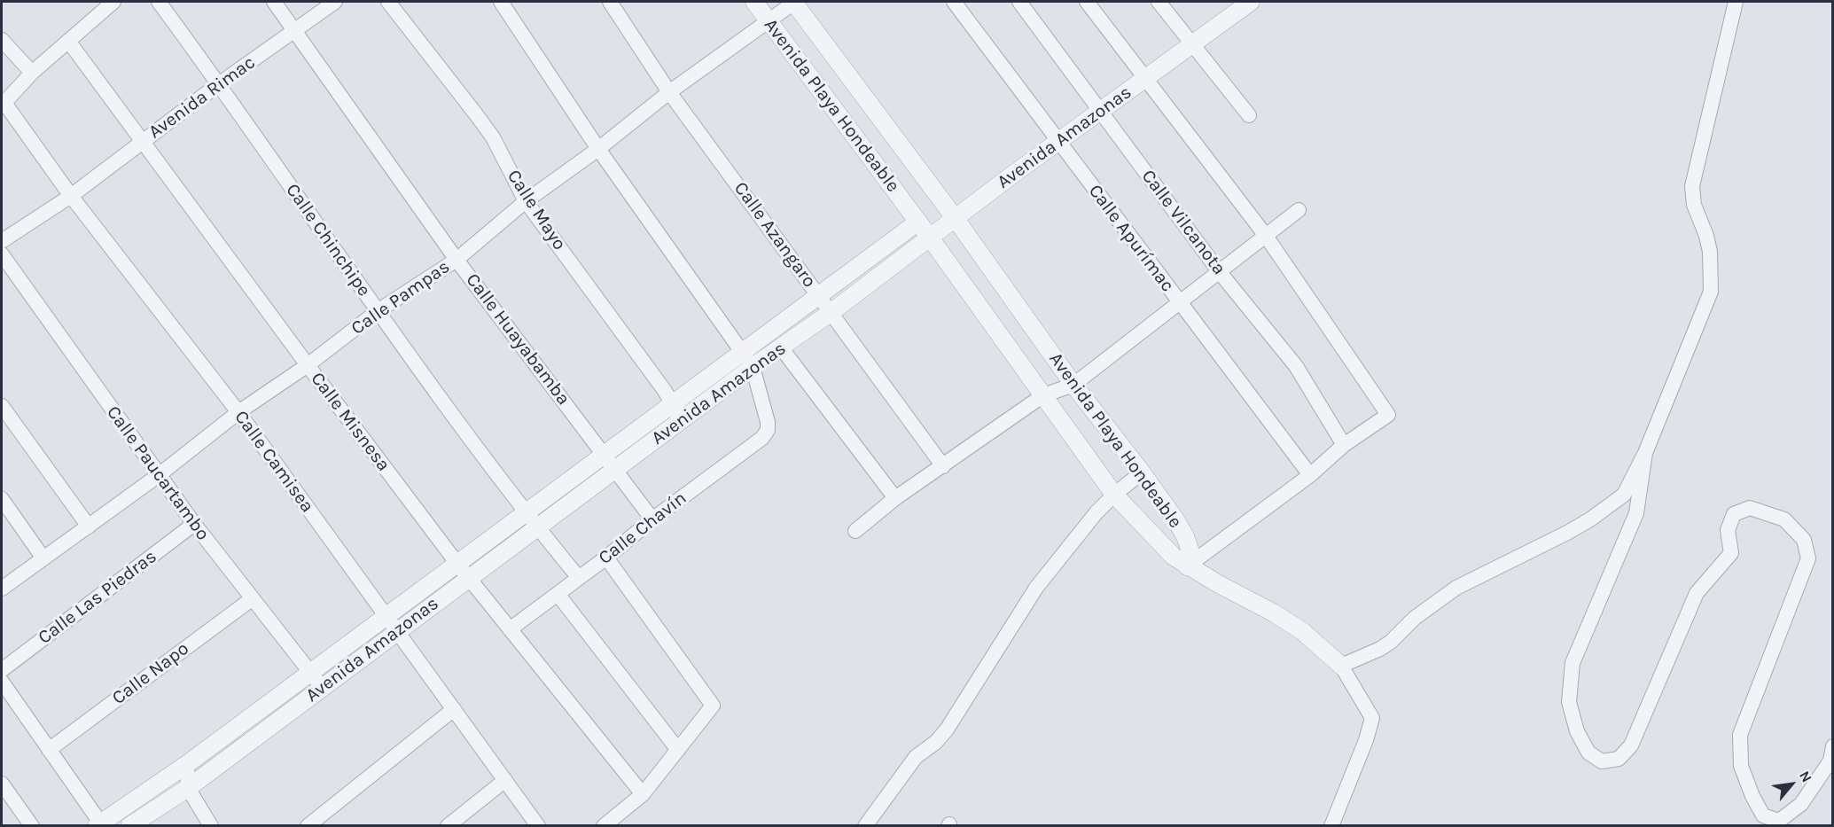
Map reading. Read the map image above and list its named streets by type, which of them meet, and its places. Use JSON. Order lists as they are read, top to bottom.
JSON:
{
  "streets": {
    "street": [
      "Avenida Rimac",
      "Avenida Playa Hondeable",
      "Avenida Amazonas",
      "Calle Mayo",
      "Calle Vilcanota",
      "Calle Azangaro",
      "Calle Apurímac",
      "Calle Chinchipe",
      "Calle Pampas",
      "Calle Huayabamba",
      "Calle Misnesa",
      "Calle Camisea",
      "Calle Paucartambo",
      "Calle Chavín",
      "Calle Las Piedras",
      "Calle Napo"
    ]
  },
  "crossings": [
    ["Avenida Rimac", "Calle Chinchipe"],
    ["Avenida Rimac", "Calle Huayabamba"],
    ["Avenida Rimac", "Calle Misnesa"],
    ["Avenida Rimac", "Calle Camisea"],
    ["Avenida Playa Hondeable", "Avenida Amazonas"],
    ["Avenida Playa Hondeable", "Calle Pampas"],
    ["Avenida Amazonas", "Calle Mayo"],
    ["Avenida Amazonas", "Calle Vilcanota"],
    ["Avenida Amazonas", "Calle Azangaro"],
    ["Avenida Amazonas", "Calle Apurímac"],
    ["Avenida Amazonas", "Calle Chinchipe"],
    ["Avenida Amazonas", "Calle Huayabamba"],
    ["Avenida Amazonas", "Calle Misnesa"],
    ["Avenida Amazonas", "Calle Camisea"],
    ["Avenida Amazonas", "Calle Paucartambo"],
    ["Avenida Amazonas", "Calle Chavín"],
    ["Calle Mayo", "Calle Pampas"],
    ["Calle Azangaro", "Calle Pampas"],
    ["Calle Chinchipe", "Calle Pampas"],
    ["Calle Chinchipe", "Calle Chavín"],
    ["Calle Pampas", "Calle Huayabamba"],
    ["Calle Pampas", "Calle Misnesa"],
    ["Calle Pampas", "Calle Camisea"],
    ["Calle Pampas", "Calle Paucartambo"],
    ["Calle Huayabamba", "Calle Chavín"],
    ["Calle Misnesa", "Calle Chavín"],
    ["Calle Paucartambo", "Calle Las Piedras"],
    ["Calle Paucartambo", "Calle Napo"]
  ],
  "north": "top right"
}
